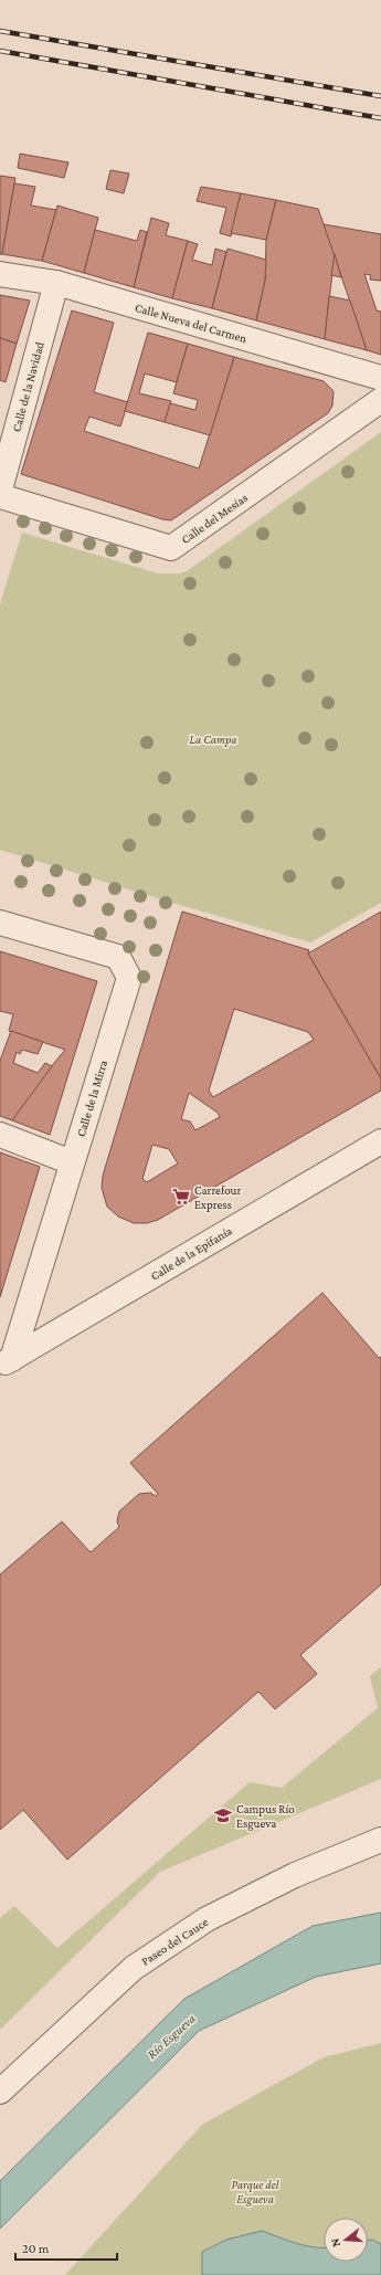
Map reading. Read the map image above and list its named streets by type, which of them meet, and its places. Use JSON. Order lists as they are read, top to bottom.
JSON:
{
  "streets": {
    "street": [
      "Calle Nueva del Carmen",
      "Calle de la Navidad",
      "Calle del Mesías",
      "Calle de la Mirra",
      "Calle de la Epifanía",
      "Paseo del Cauce"
    ]
  },
  "crossings": [
    ["Calle Nueva del Carmen", "Calle de la Navidad"],
    ["Calle de la Navidad", "Calle del Mesías"],
    ["Calle de la Mirra", "Calle de la Epifanía"]
  ],
  "water": ["Río Esgueva"],
  "parks": ["La Campa", "Parque del Esgueva"],
  "places": {
    "supermarket": ["Carrefour Express"],
    "school or university": ["Campus Río Esgueva"]
  },
  "scale_bar": "20 m",
  "north": "left"
}
